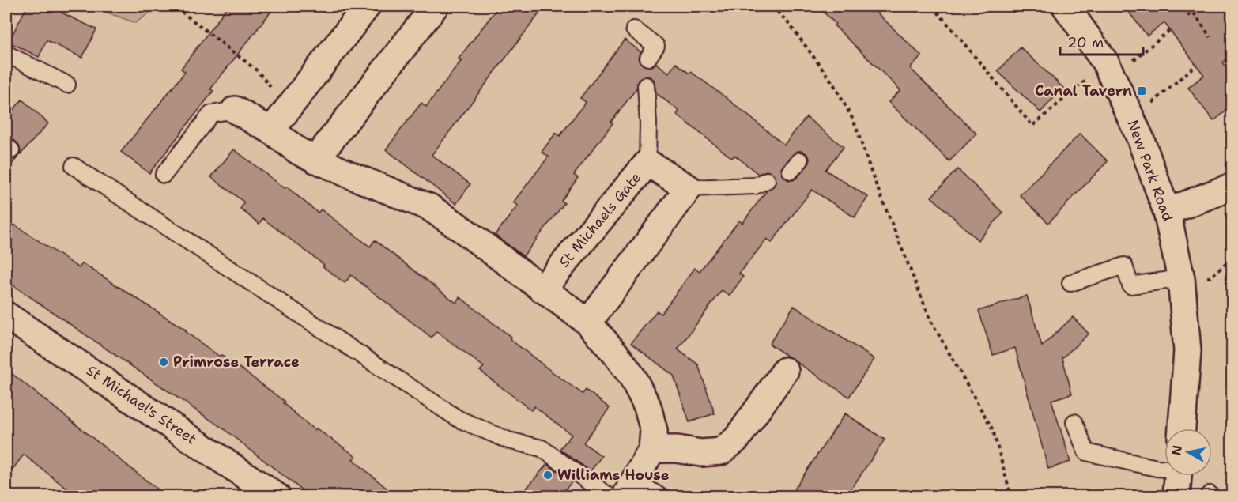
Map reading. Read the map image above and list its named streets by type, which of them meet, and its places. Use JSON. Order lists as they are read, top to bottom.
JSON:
{
  "streets": {
    "street": ["New Park Road", "St Michaels Gate", "St Michael's Street"]
  },
  "places": {
    "transit": ["Canal Tavern"],
    "other": ["Primrose Terrace", "Williams House"]
  },
  "scale_bar": "20 m",
  "north": "left"
}
